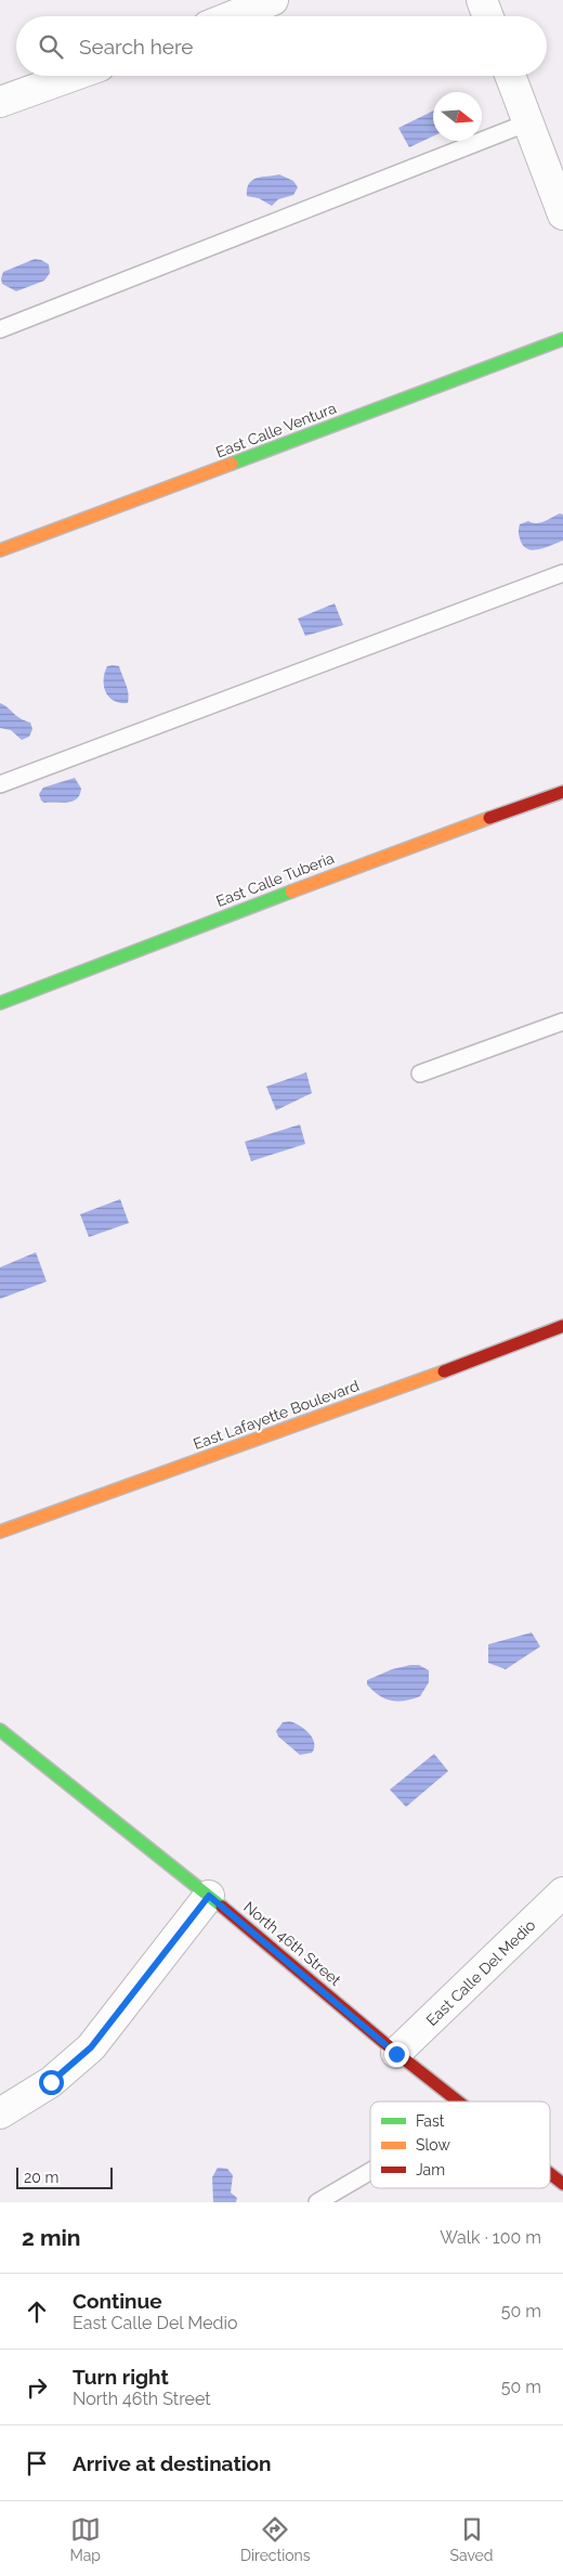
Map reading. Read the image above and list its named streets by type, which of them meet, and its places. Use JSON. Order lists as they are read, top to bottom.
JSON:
{
  "streets": {
    "street": [
      "East Calle Ventura",
      "East Calle Tuberia",
      "East Lafayette Boulevard",
      "North 46th Street",
      "East Calle Del Medio"
    ]
  },
  "crossings": [
    ["North 46th Street", "East Calle Del Medio"]
  ],
  "legend": ["Fast", "Slow", "Jam"],
  "scale_bar": "20 m",
  "north": "right",
  "page": {
    "search": "Search here",
    "scale": "20 m",
    "heading": ["2 min", "Walk · 100 m"],
    "list": [
      ["Continue", "East Calle Del Medio", "50 m"],
      ["Turn right", "North 46th Street", "50 m"],
      "Arrive at destination"
    ],
    "nav": ["Map", "Directions", "Saved"]
  }
}
